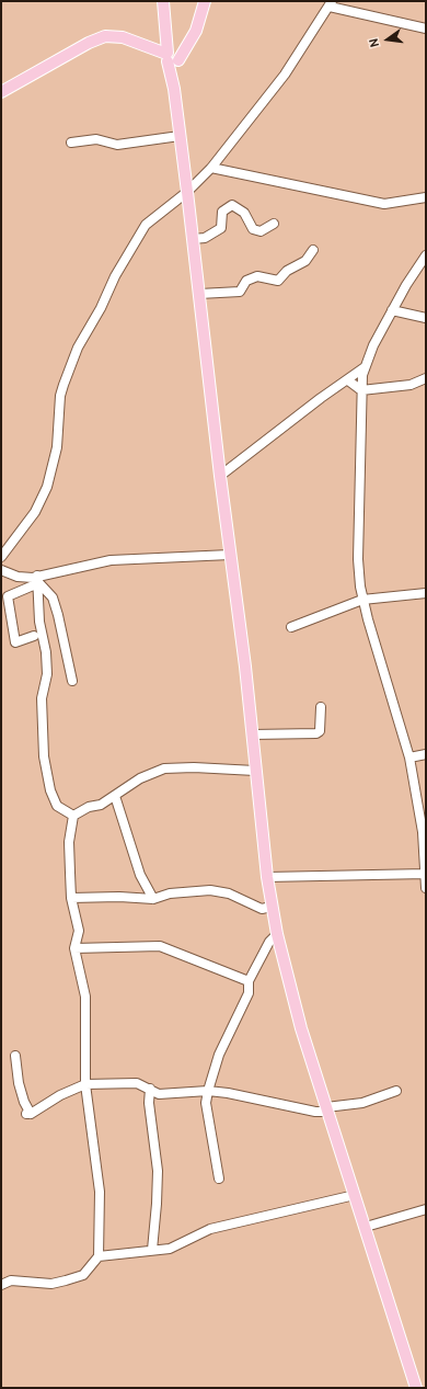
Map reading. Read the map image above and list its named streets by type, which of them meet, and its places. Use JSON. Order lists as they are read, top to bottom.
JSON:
{
  "north": "left"
}
